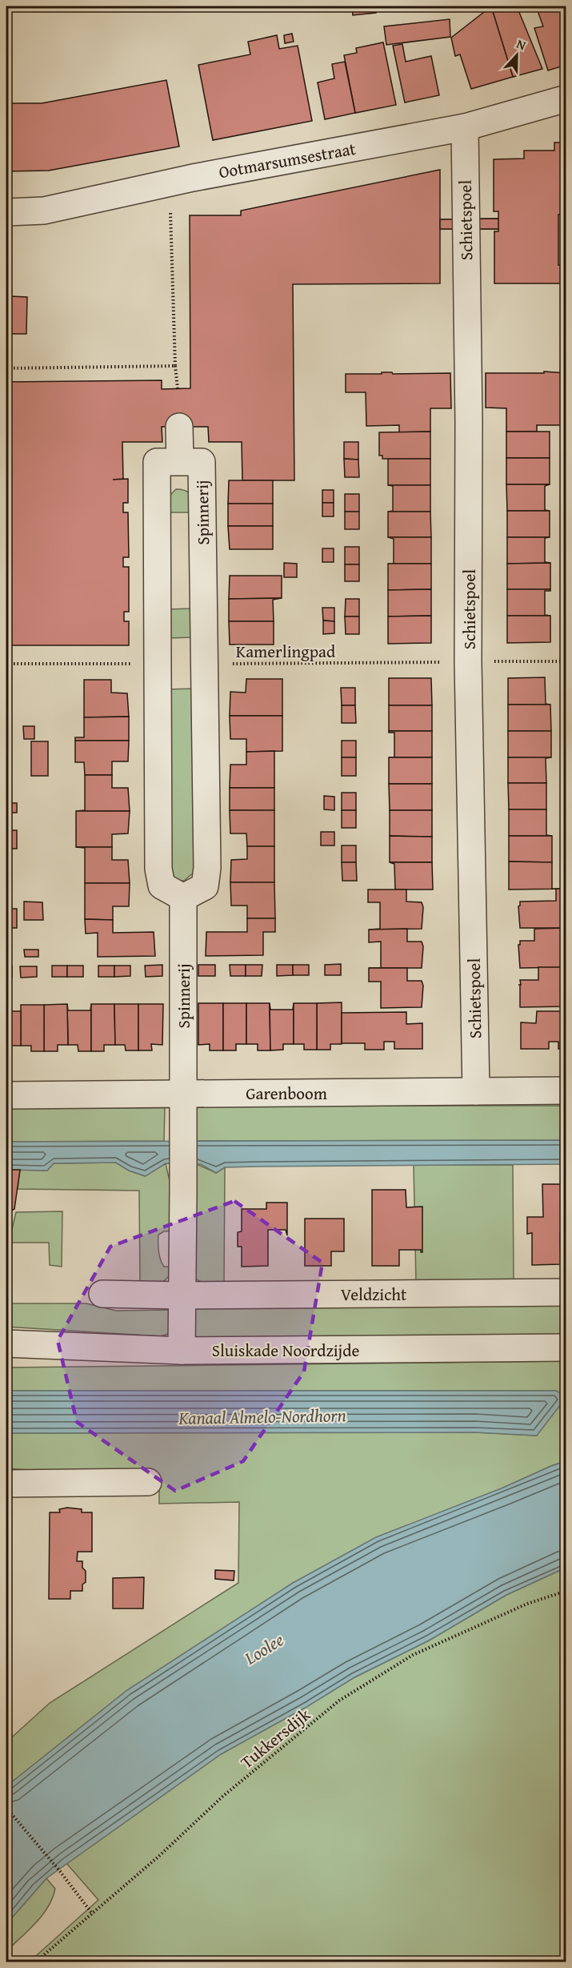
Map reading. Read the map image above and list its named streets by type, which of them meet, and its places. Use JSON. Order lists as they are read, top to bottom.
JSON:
{
  "streets": {
    "street": [
      "Ootmarsumsestraat",
      "Schietspoel",
      "Spinnerij",
      "Garenboom",
      "Veldzicht",
      "Sluiskade Noordzijde"
    ],
    "path": ["Kamerlingpad", "Tukkersdijk"]
  },
  "crossings": [
    ["Ootmarsumsestraat", "Schietspoel"],
    ["Schietspoel", "Kamerlingpad"],
    ["Schietspoel", "Garenboom"],
    ["Spinnerij", "Kamerlingpad"],
    ["Spinnerij", "Garenboom"]
  ],
  "water": ["Kanaal Almelo-Nordhorn", "Loolee"],
  "north": "top"
}
